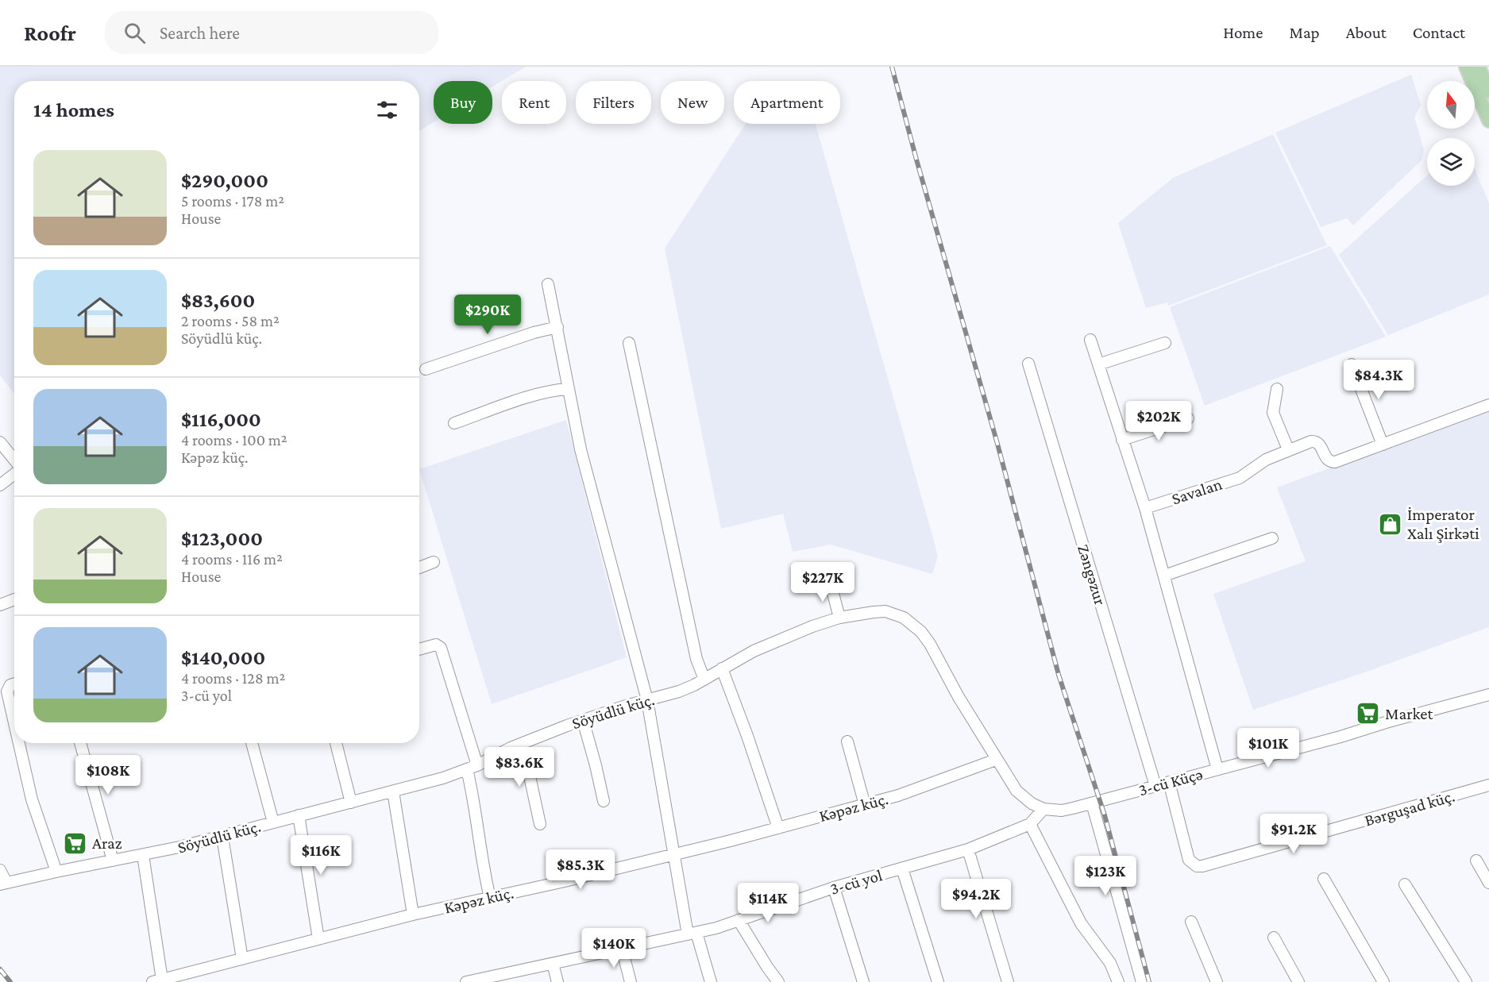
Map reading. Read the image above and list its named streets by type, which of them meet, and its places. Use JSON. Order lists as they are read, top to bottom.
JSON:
{
  "streets": {
    "street": [
      "Savalan",
      "Zəngəzur",
      "Söyüdlü küç.",
      "3-cü Küçə",
      "Kəpəz küç.",
      "Bərguşad küç.",
      "3-cü yol"
    ]
  },
  "crossings": [
    ["Zəngəzur", "3-cü Küçə"],
    ["Söyüdlü küç.", "3-cü Küçə"],
    ["Söyüdlü küç.", "Kəpəz küç."],
    ["Söyüdlü küç.", "3-cü yol"],
    ["3-cü Küçə", "Bərguşad küç."],
    ["3-cü Küçə", "3-cü yol"]
  ],
  "places": {
    "shop": ["İmperator Xalı Şirkəti"],
    "supermarket": ["Market", "Araz"]
  },
  "north": "top",
  "page": {
    "header": "Roofr",
    "search": "Search here",
    "nav": [
      "Home",
      "Map",
      "About",
      "Contact"
    ],
    "chip": [
      "Buy",
      "Rent",
      "Filters",
      "New",
      "Apartment"
    ],
    "heading": "14 homes",
    "list": [
      {
        "name": "$290,000",
        "note": "5 rooms · 178 m² · House"
      },
      {
        "name": "$83,600",
        "note": "2 rooms · 58 m² · Söyüdlü küç."
      },
      {
        "name": "$116,000",
        "note": "4 rooms · 100 m² · Kəpəz küç."
      },
      {
        "name": "$123,000",
        "note": "4 rooms · 116 m² · House"
      },
      {
        "name": "$140,000",
        "note": "4 rooms · 128 m² · 3-cü yol"
      }
    ],
    "price": [
      "$290K",
      "$84.3K",
      "$202K",
      "$227K",
      "$101K",
      "$83.6K",
      "$108K",
      "$91.2K",
      "$116K",
      "$85.3K",
      "$123K",
      "$94.2K",
      "$114K",
      "$140K"
    ]
  }
}
